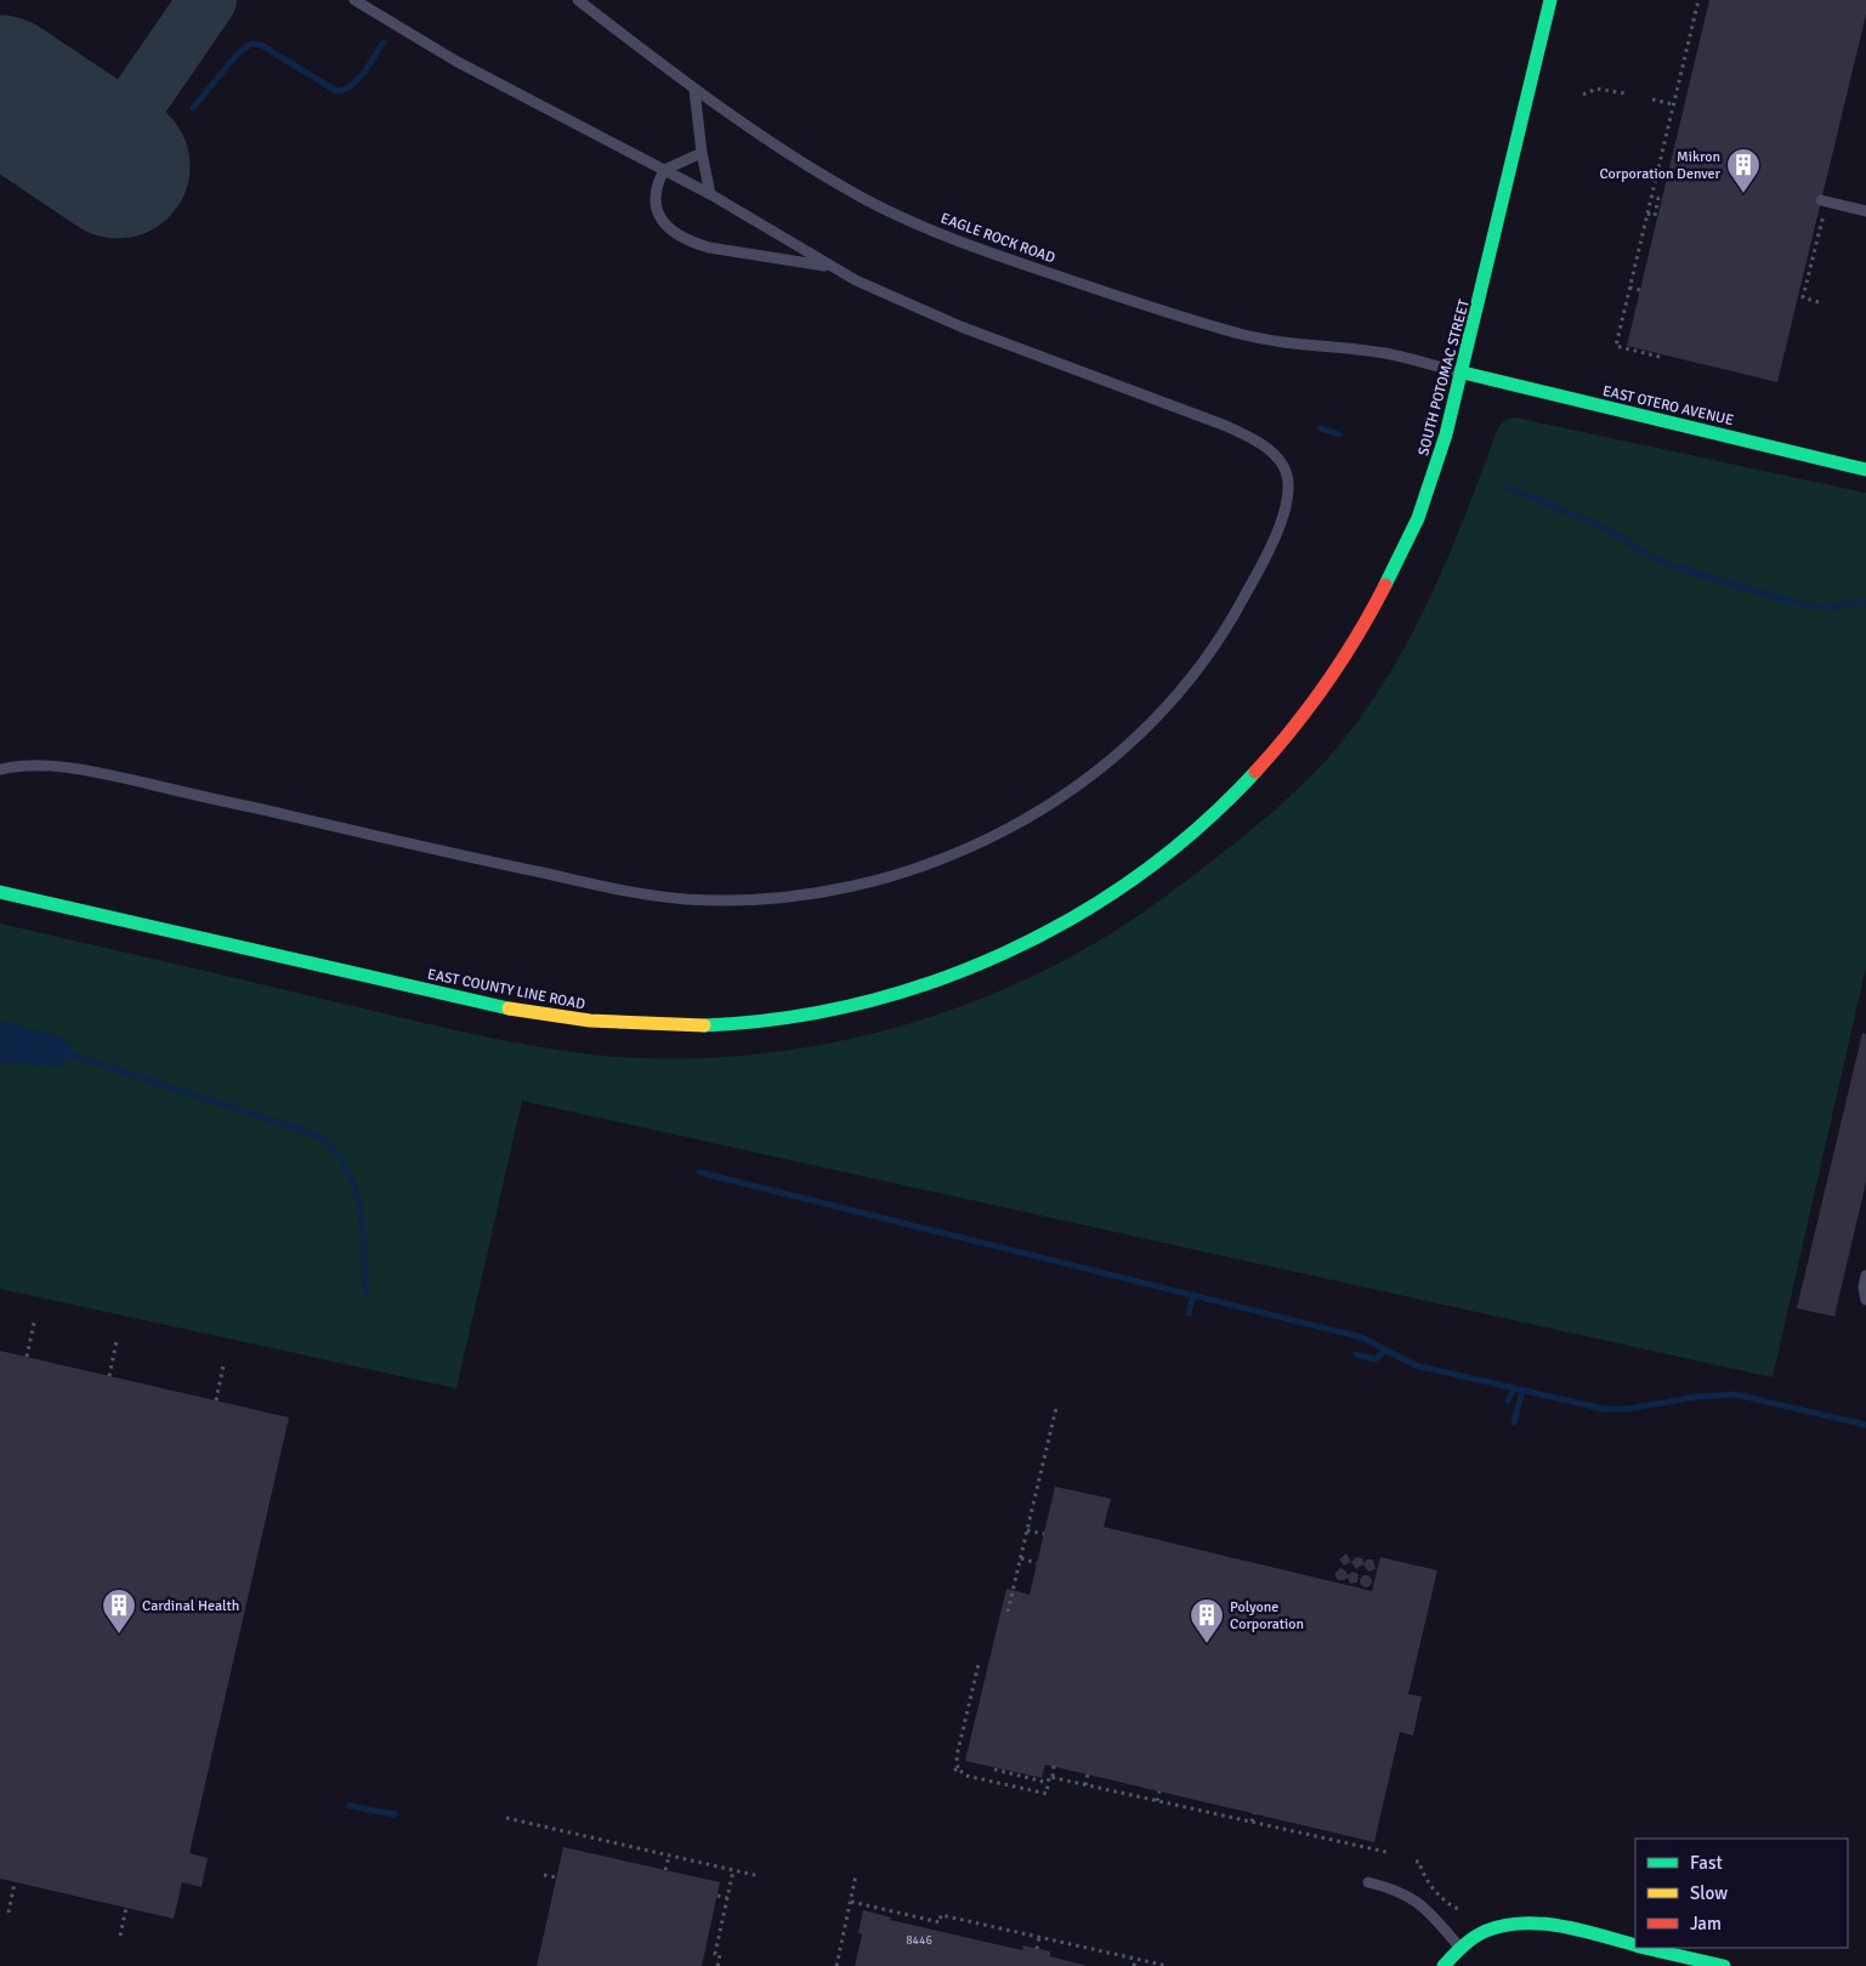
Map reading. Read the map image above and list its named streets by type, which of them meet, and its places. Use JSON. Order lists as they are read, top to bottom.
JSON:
{
  "streets": {
    "main road": ["SOUTH POTOMAC STREET", "EAST OTERO AVENUE", "EAST COUNTY LINE ROAD"],
    "lane": ["EAGLE ROCK ROAD"]
  },
  "crossings": [
    ["EAGLE ROCK ROAD", "SOUTH POTOMAC STREET"],
    ["EAGLE ROCK ROAD", "EAST OTERO AVENUE"],
    ["SOUTH POTOMAC STREET", "EAST OTERO AVENUE"],
    ["SOUTH POTOMAC STREET", "EAST COUNTY LINE ROAD"]
  ],
  "places": {
    "building": ["Mikron Corporation Denver", "Cardinal Health", "Polyone Corporation"]
  },
  "house_numbers": ["8446"],
  "legend": ["Fast", "Slow", "Jam"]
}
